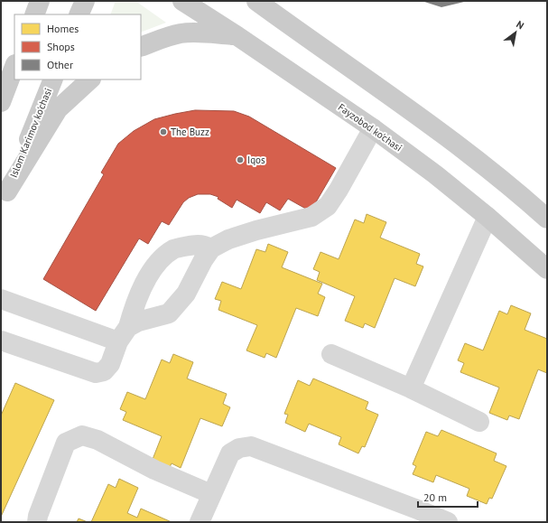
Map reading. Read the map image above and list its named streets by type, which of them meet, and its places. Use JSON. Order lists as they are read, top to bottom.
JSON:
{
  "streets": {
    "main road": ["Fayzobod ko'chasi", "Islom Karimov ko'chasi"]
  },
  "places": ["The Buzz", "Iqos"],
  "legend": ["Homes", "Shops", "Other"],
  "scale_bar": "20 m",
  "north": "top right"
}
